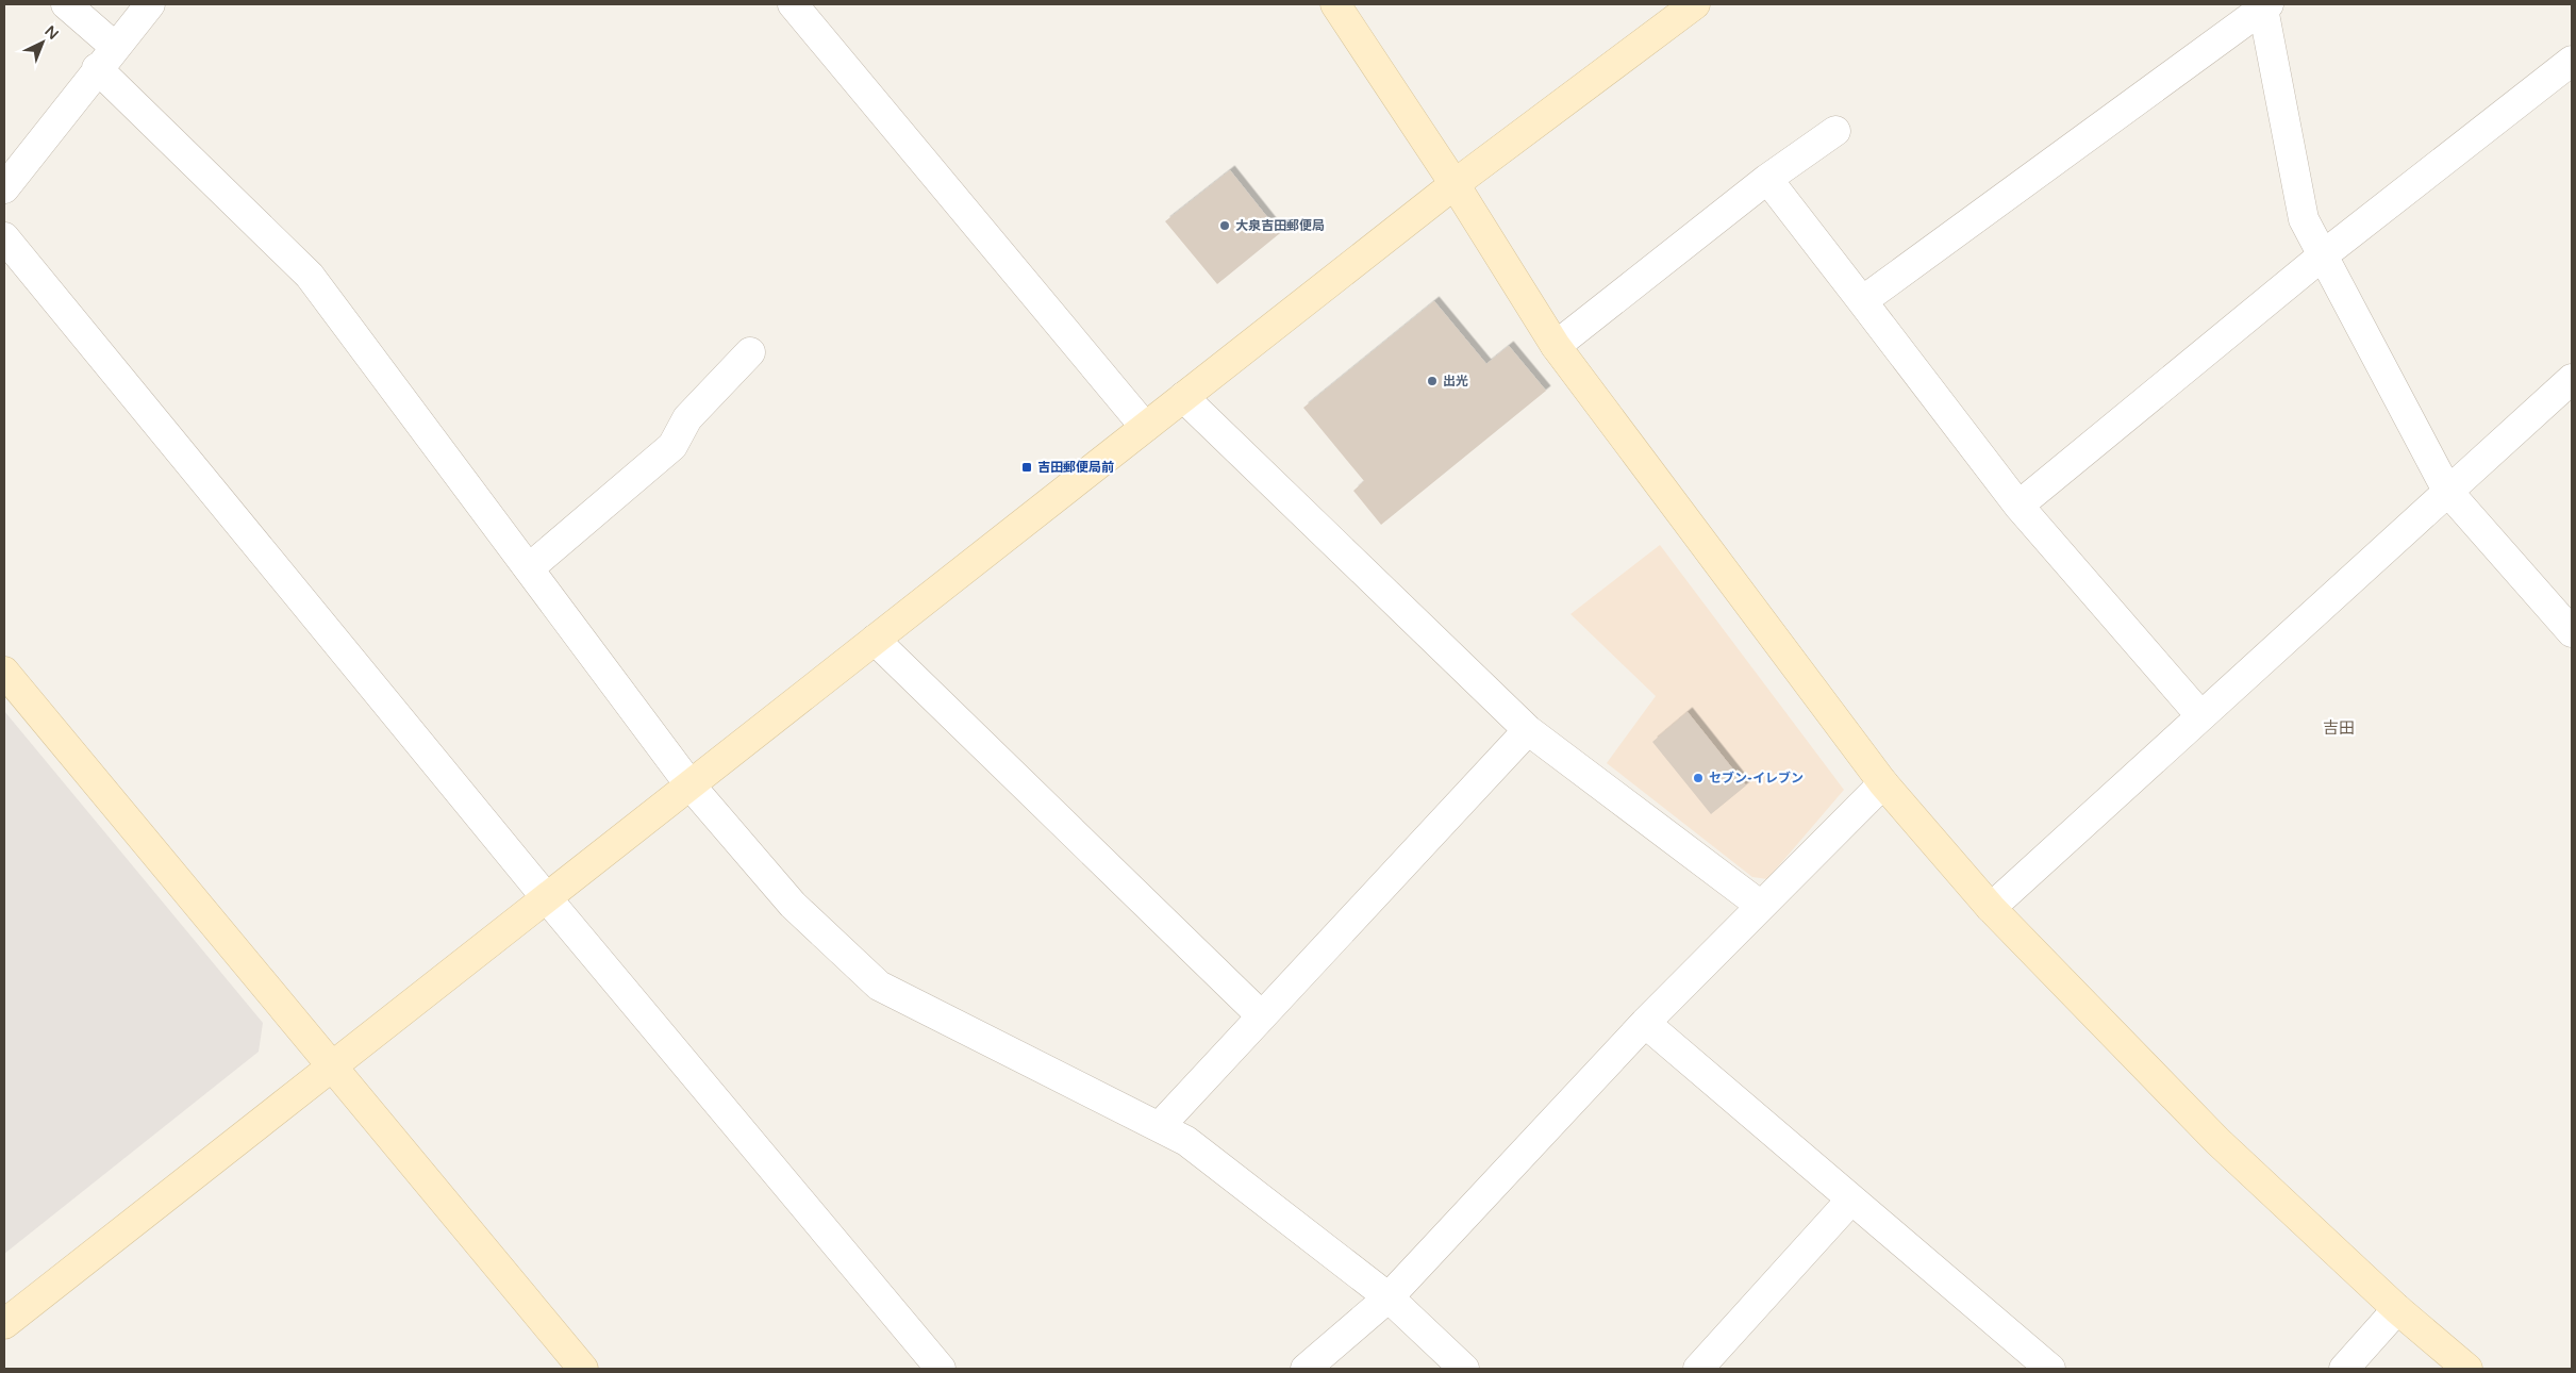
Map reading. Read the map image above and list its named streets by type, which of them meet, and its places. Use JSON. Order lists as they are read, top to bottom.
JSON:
{
  "districts": ["吉田"],
  "places": {
    "other": ["大泉吉田郵便局", "出光", "セブン-イレブン"],
    "transit": ["吉田郵便局前"]
  },
  "north": "top right"
}
